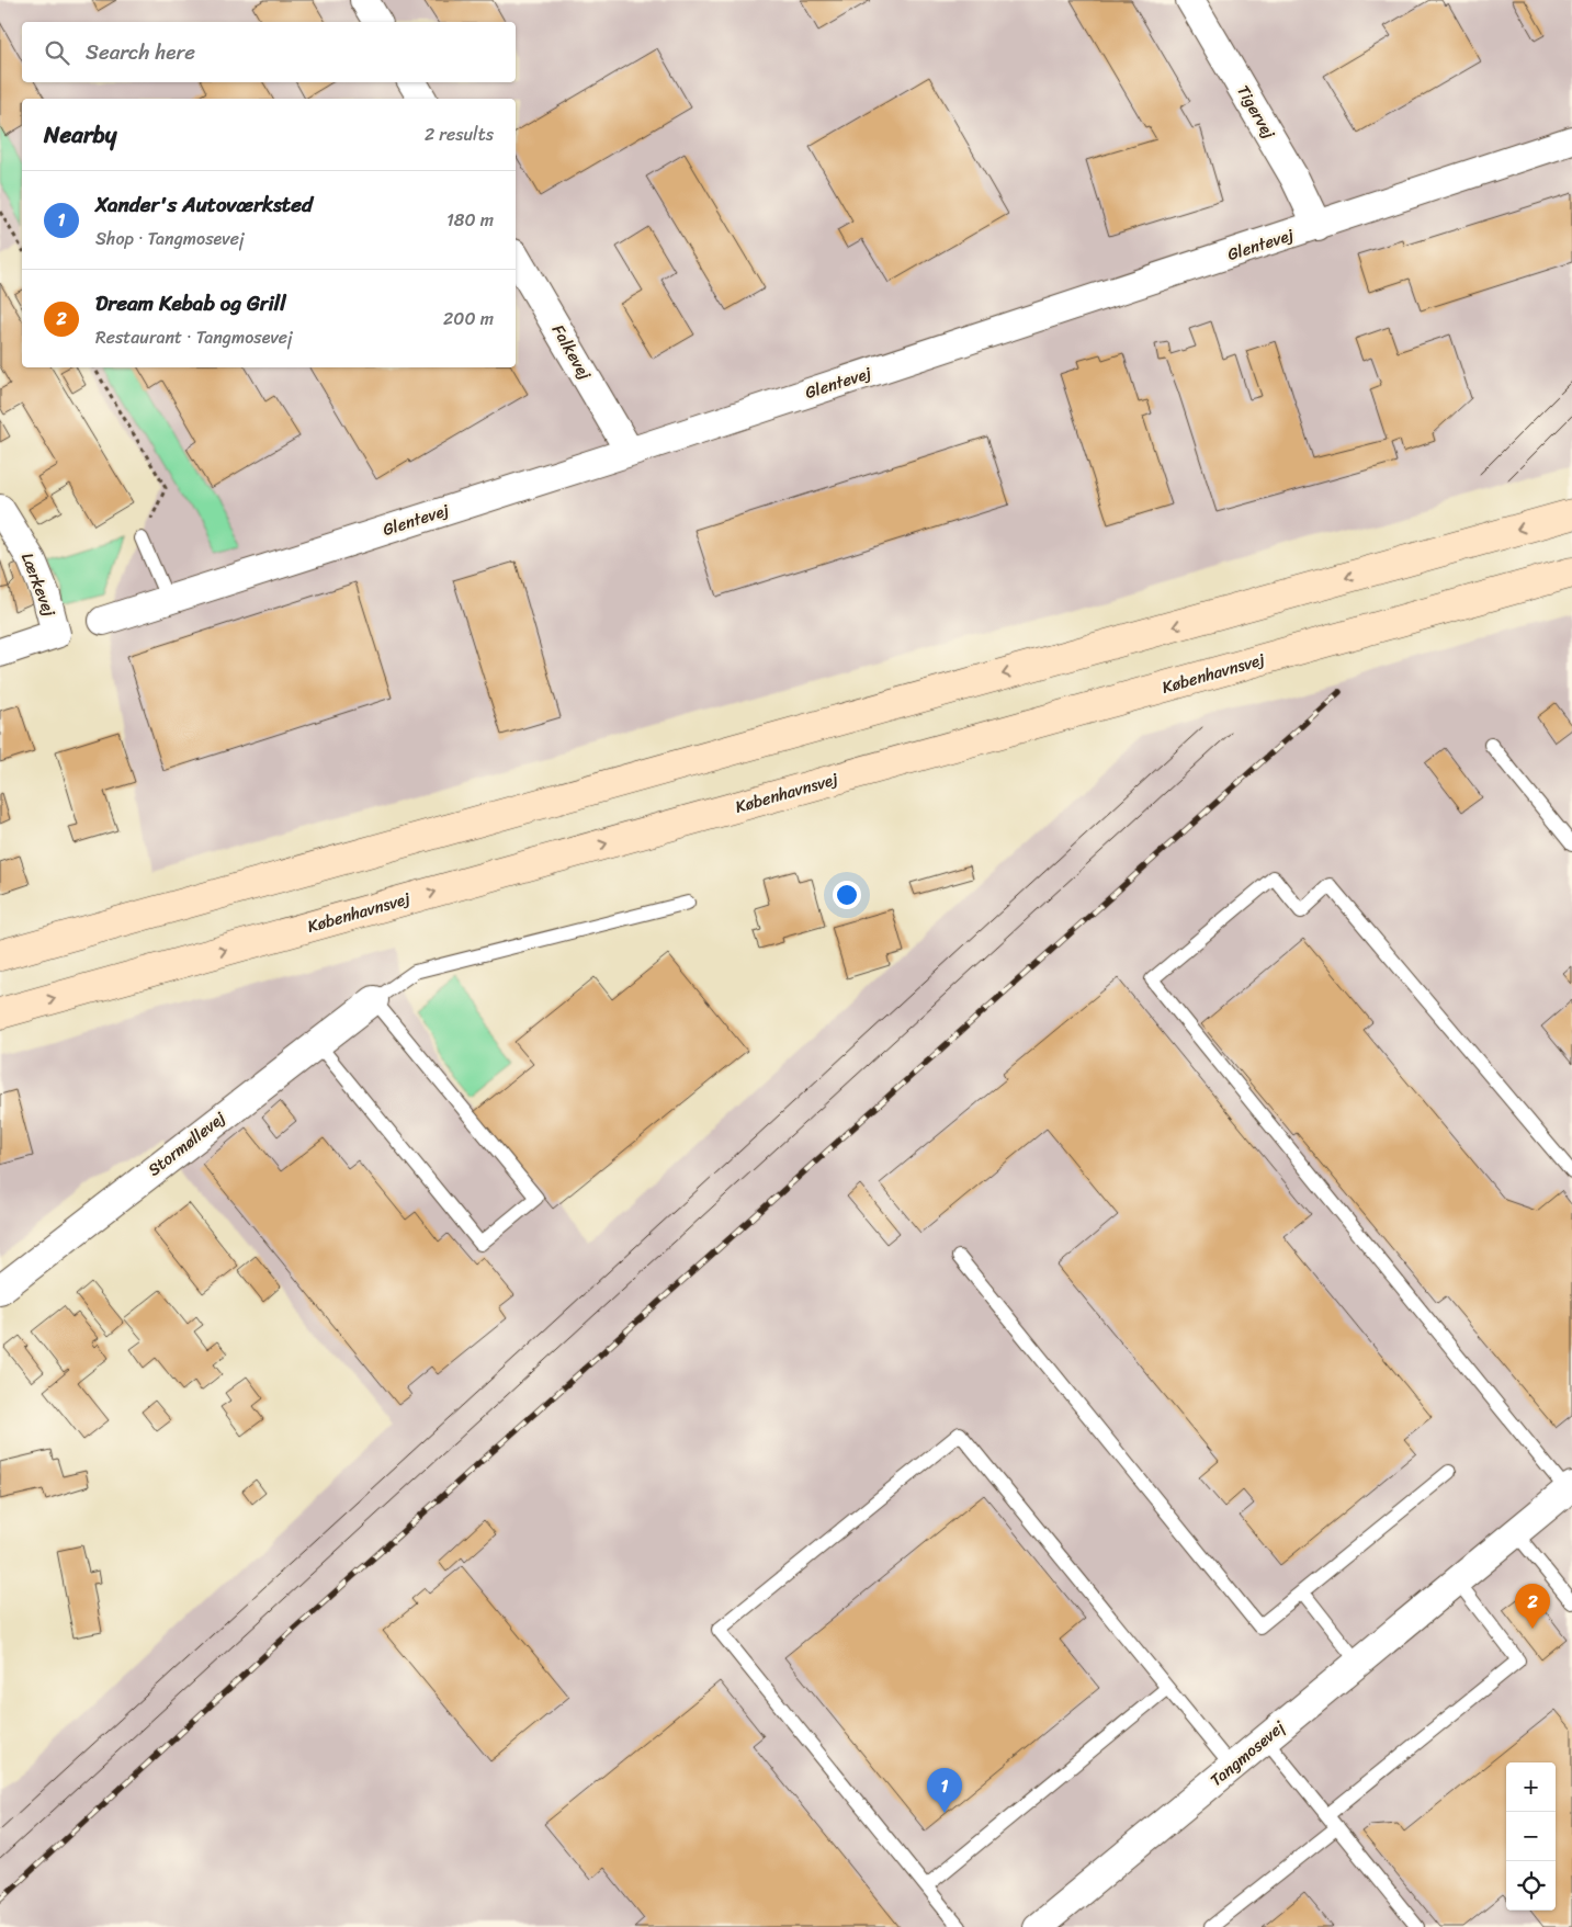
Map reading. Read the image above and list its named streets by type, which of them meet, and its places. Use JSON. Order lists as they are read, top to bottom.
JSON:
{
  "streets": {
    "main road": ["Københavnsvej"],
    "street": [
      "Tigervej",
      "Glentevej",
      "Falkevej",
      "Lærkevej",
      "Stormøllevej",
      "Tangmosevej"
    ]
  },
  "crossings": [
    ["Tigervej", "Glentevej"],
    ["Glentevej", "Falkevej"]
  ],
  "page": {
    "search": "Search here",
    "heading": ["Nearby", "2 results"],
    "list": [
      {
        "mark": "1",
        "name": "Xander's Autoværksted",
        "note": "Shop · Tangmosevej",
        "value": "180 m"
      },
      {
        "mark": "2",
        "name": "Dream Kebab og Grill",
        "note": "Restaurant · Tangmosevej",
        "value": "200 m"
      }
    ],
    "pins": ["2", "1"],
    "map_buttons": ["+", "−"]
  }
}
